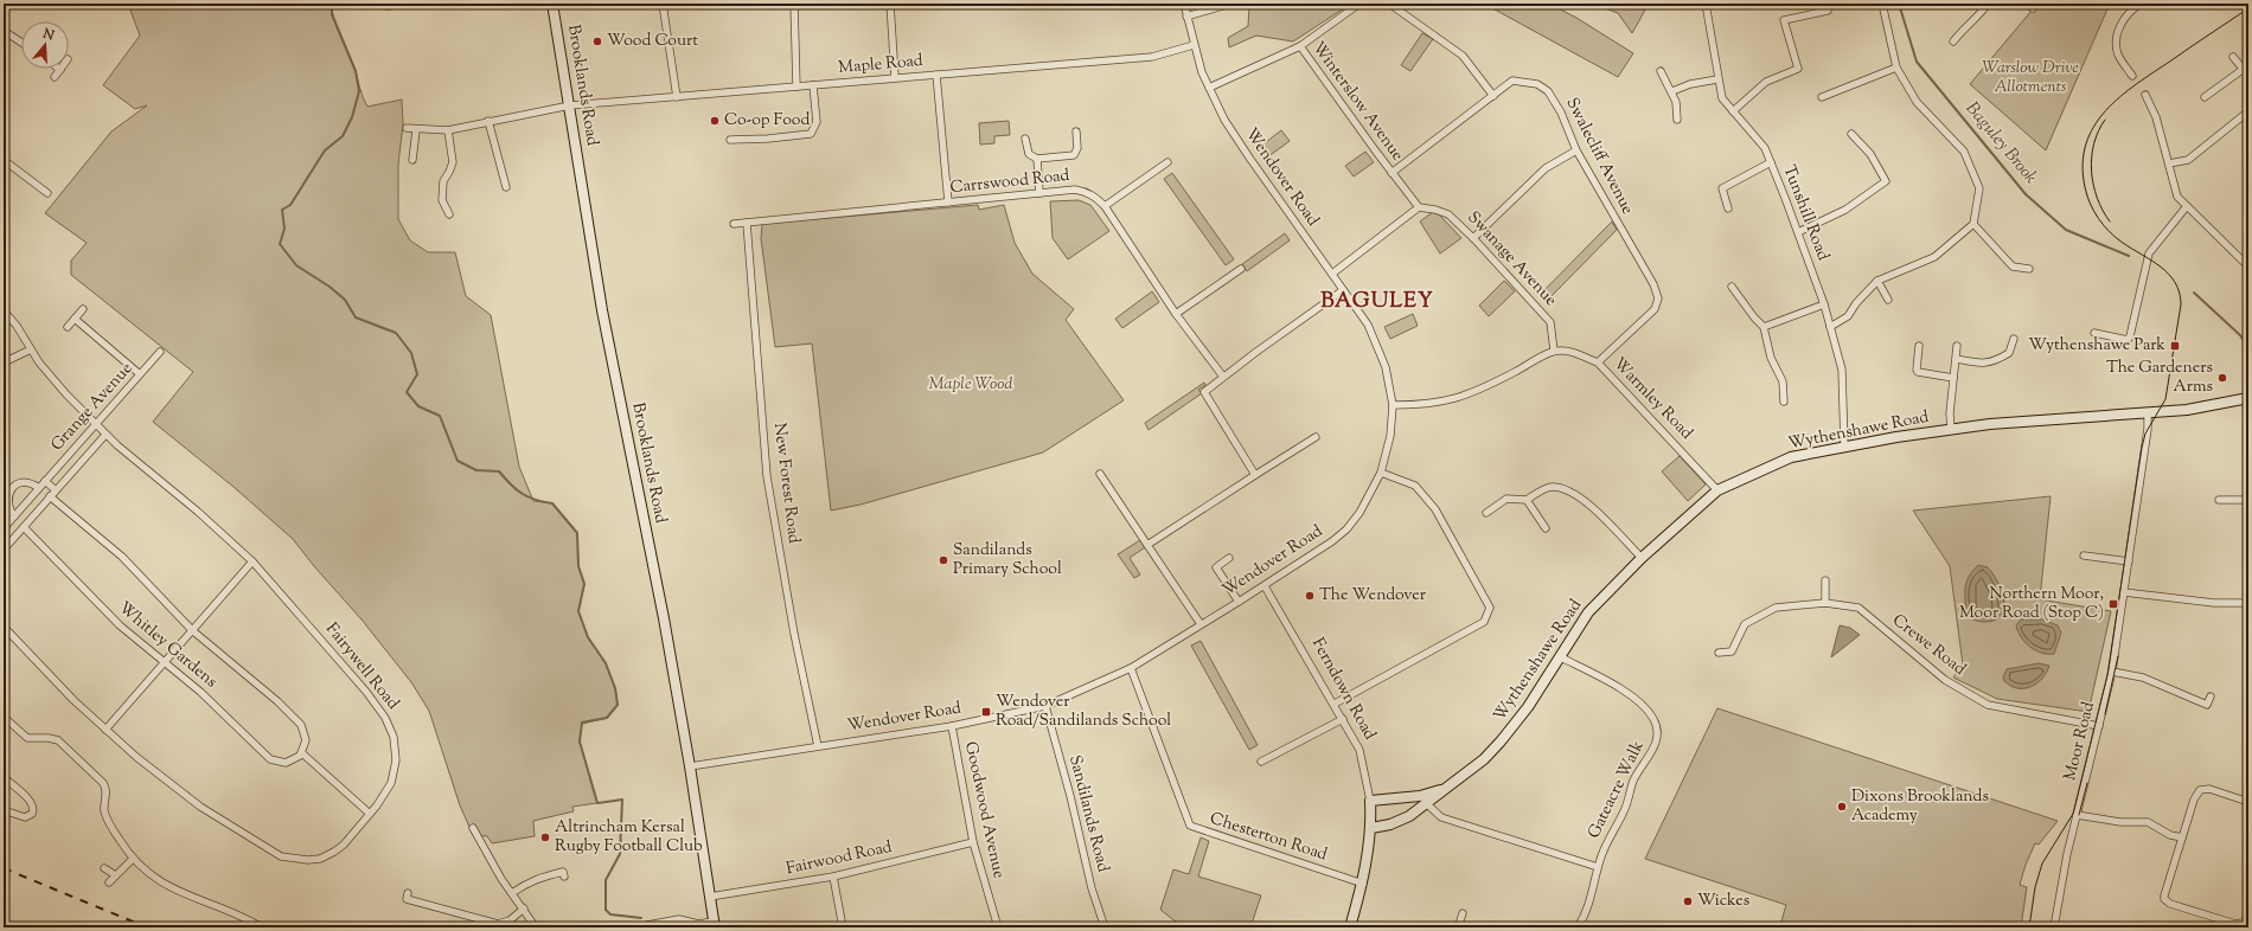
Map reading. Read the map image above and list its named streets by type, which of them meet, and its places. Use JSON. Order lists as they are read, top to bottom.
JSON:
{
  "streets": {
    "main road": ["Brooklands Road", "Wythenshawe Road", "Ferndown Road"],
    "street": [
      "Maple Road",
      "Winterslow Avenue",
      "Swalecliff Avenue",
      "Wendover Road",
      "Carrswood Road",
      "Tunshill Road",
      "Swanage Avenue",
      "Warmley Road",
      "Grange Avenue",
      "New Forest Road",
      "Whitley Gardens",
      "Crewe Road",
      "Fairywell Road",
      "Moor Road",
      "Gateacre Walk",
      "Goodwood Avenue",
      "Sandilands Road",
      "Chesterton Road",
      "Fairwood Road"
    ]
  },
  "crossings": [
    ["Maple Road", "Brooklands Road"],
    ["Maple Road", "Wendover Road"],
    ["Brooklands Road", "Wendover Road"],
    ["Brooklands Road", "Fairwood Road"],
    ["Winterslow Avenue", "Swalecliff Avenue"],
    ["Winterslow Avenue", "Wendover Road"],
    ["Winterslow Avenue", "Swanage Avenue"],
    ["Swalecliff Avenue", "Warmley Road"],
    ["Wendover Road", "New Forest Road"],
    ["Wendover Road", "Ferndown Road"],
    ["Wendover Road", "Goodwood Avenue"],
    ["Wendover Road", "Sandilands Road"],
    ["Wendover Road", "Chesterton Road"],
    ["Carrswood Road", "New Forest Road"],
    ["Tunshill Road", "Wythenshawe Road"],
    ["Swanage Avenue", "Warmley Road"],
    ["Warmley Road", "Wythenshawe Road"],
    ["Grange Avenue", "Whitley Gardens"],
    ["Grange Avenue", "Fairywell Road"],
    ["Wythenshawe Road", "Ferndown Road"],
    ["Wythenshawe Road", "Moor Road"],
    ["Wythenshawe Road", "Gateacre Walk"],
    ["Crewe Road", "Moor Road"],
    ["Ferndown Road", "Chesterton Road"],
    ["Goodwood Avenue", "Fairwood Road"]
  ],
  "districts": ["BAGULEY"],
  "water": ["Baguley Brook"],
  "parks": ["Warslow Drive Allotments", "Maple Wood"],
  "places": {
    "other": [
      "Wood Court",
      "Co-op Food",
      "The Gardeners Arms",
      "Sandilands Primary School",
      "The Wendover",
      "Dixons Brooklands Academy",
      "Altrincham Kersal Rugby Football Club",
      "Wickes"
    ],
    "transit": ["Wythenshawe Park", "Northern Moor, Moor Road (Stop C)", "Wendover Road/Sandilands School"]
  },
  "north": "top"
}
